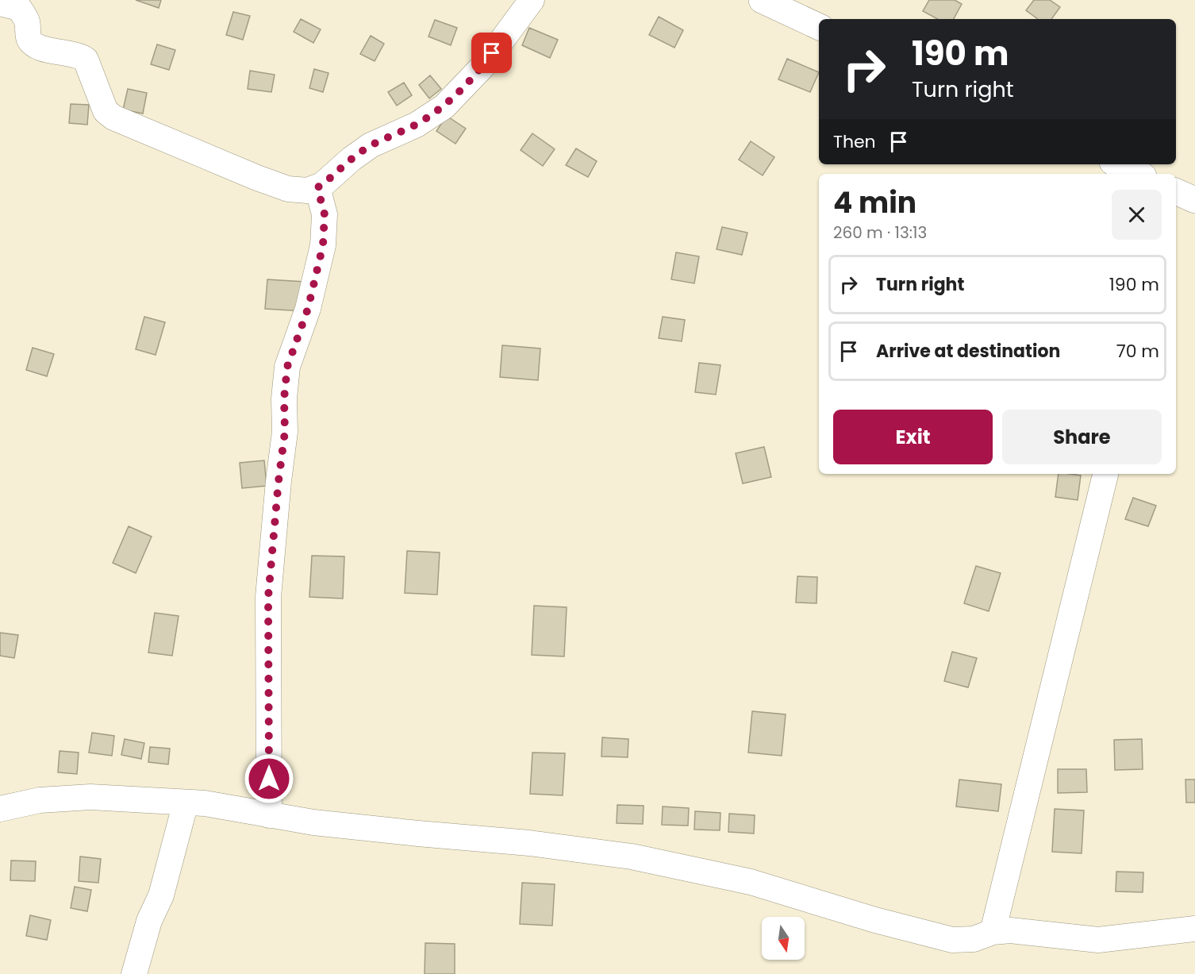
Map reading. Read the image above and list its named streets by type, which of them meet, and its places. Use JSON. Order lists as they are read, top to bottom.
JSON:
{
  "north": "bottom",
  "page": {
    "turn": ["190 m", "Turn right"],
    "then": "Then",
    "heading": ["4 min", "260 m · 13:13"],
    "list": [
      {
        "name": "Turn right",
        "value": "190 m"
      },
      {
        "name": "Arrive at destination",
        "value": "70 m"
      }
    ],
    "buttons": ["Exit", "Share"]
  }
}
